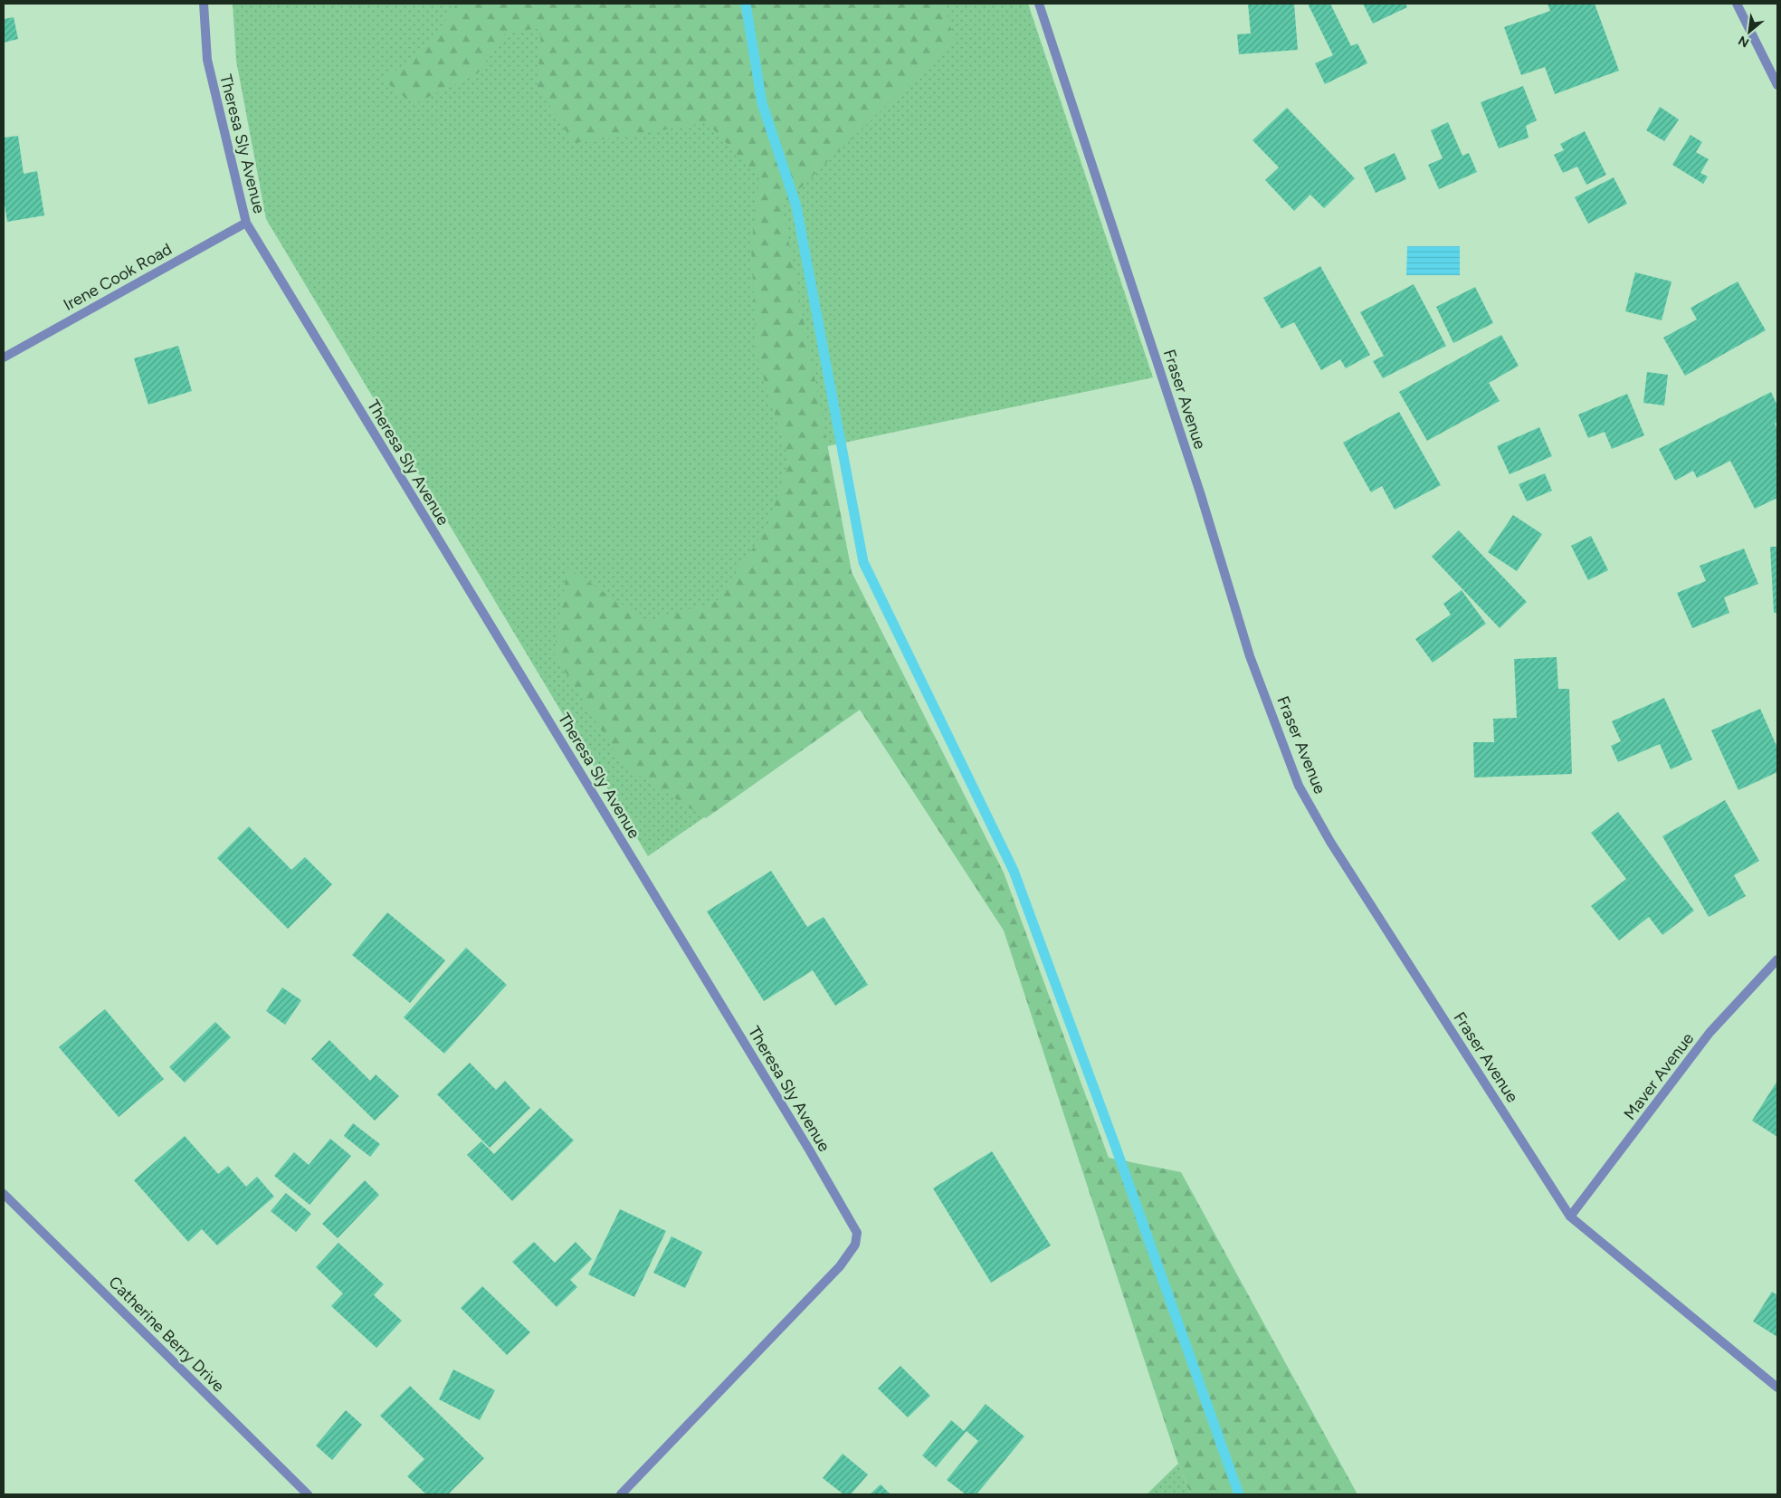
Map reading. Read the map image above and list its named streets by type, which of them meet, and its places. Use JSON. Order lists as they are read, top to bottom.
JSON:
{
  "streets": {
    "street": [
      "Theresa Sly Avenue",
      "Irene Cook Road",
      "Fraser Avenue",
      "Maver Avenue",
      "Catherine Berry Drive"
    ]
  },
  "crossings": [
    ["Theresa Sly Avenue", "Irene Cook Road"],
    ["Fraser Avenue", "Maver Avenue"]
  ],
  "north": "bottom left"
}
